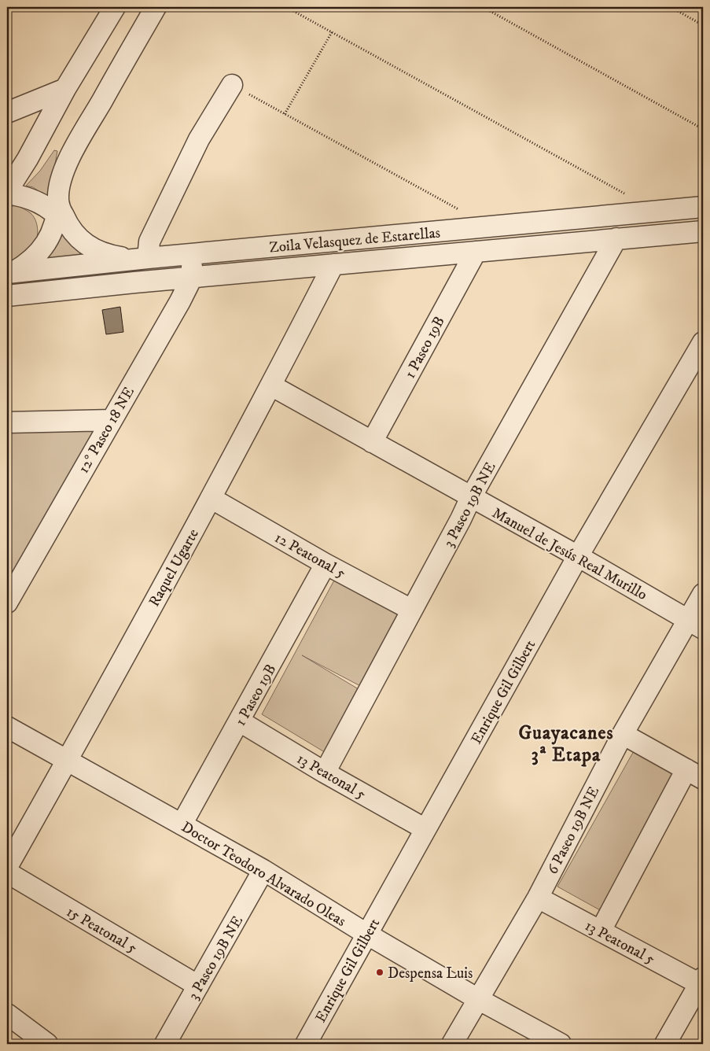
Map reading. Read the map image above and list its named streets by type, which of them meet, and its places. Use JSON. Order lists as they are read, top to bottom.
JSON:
{
  "streets": {
    "street": [
      "Zoila Velasquez de Estarellas",
      "1 Paseo 19B",
      "12° Paseo 18 NE",
      "3 Paseo 19B NE",
      "Manuel de Jesús Real Murillo",
      "12 Peatonal 5",
      "Raquel Ugarte",
      "Enrique Gil Gilbert",
      "13 Peatonal 5",
      "6 Paseo 19B NE",
      "Doctor Teodoro Alvarado Oleas",
      "15 Peatonal 5"
    ]
  },
  "crossings": [
    ["Zoila Velasquez de Estarellas", "1 Paseo 19B"],
    ["Zoila Velasquez de Estarellas", "12° Paseo 18 NE"],
    ["Zoila Velasquez de Estarellas", "3 Paseo 19B NE"],
    ["Zoila Velasquez de Estarellas", "Raquel Ugarte"],
    ["1 Paseo 19B", "Manuel de Jesús Real Murillo"],
    ["1 Paseo 19B", "12 Peatonal 5"],
    ["1 Paseo 19B", "13 Peatonal 5"],
    ["1 Paseo 19B", "Doctor Teodoro Alvarado Oleas"],
    ["3 Paseo 19B NE", "Manuel de Jesús Real Murillo"],
    ["3 Paseo 19B NE", "12 Peatonal 5"],
    ["3 Paseo 19B NE", "13 Peatonal 5"],
    ["3 Paseo 19B NE", "Doctor Teodoro Alvarado Oleas"],
    ["3 Paseo 19B NE", "15 Peatonal 5"],
    ["Manuel de Jesús Real Murillo", "Raquel Ugarte"],
    ["Manuel de Jesús Real Murillo", "Enrique Gil Gilbert"],
    ["Manuel de Jesús Real Murillo", "6 Paseo 19B NE"],
    ["12 Peatonal 5", "Raquel Ugarte"],
    ["Raquel Ugarte", "Doctor Teodoro Alvarado Oleas"],
    ["Enrique Gil Gilbert", "13 Peatonal 5"],
    ["Enrique Gil Gilbert", "Doctor Teodoro Alvarado Oleas"],
    ["13 Peatonal 5", "6 Paseo 19B NE"],
    ["6 Paseo 19B NE", "Doctor Teodoro Alvarado Oleas"]
  ],
  "districts": ["Guayacanes 3ª Etapa"],
  "places": ["Despensa Luis"]
}
